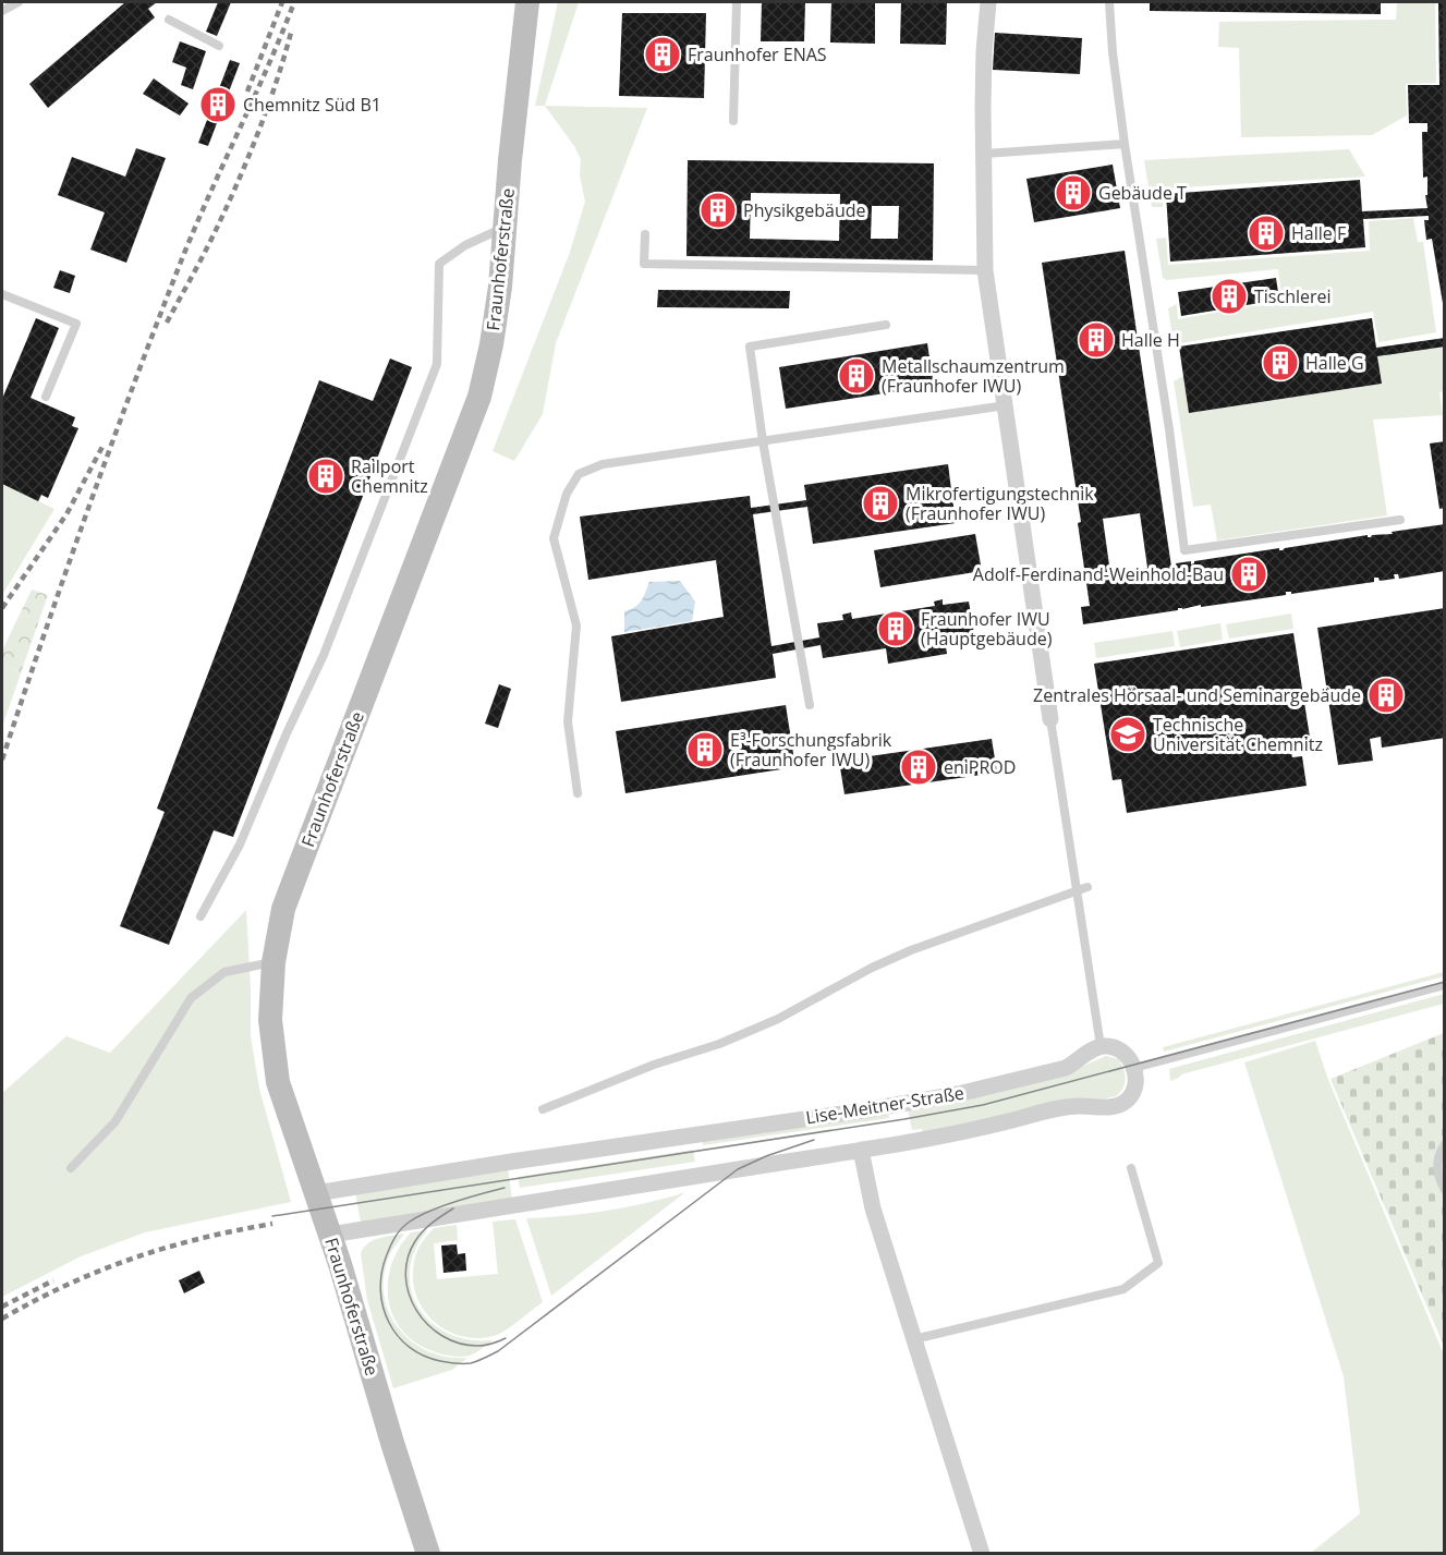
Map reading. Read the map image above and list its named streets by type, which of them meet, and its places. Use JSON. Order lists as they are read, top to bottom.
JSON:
{
  "streets": {
    "main road": ["Fraunhoferstraße"],
    "street": ["Lise-Meitner-Straße"]
  },
  "crossings": [
    ["Fraunhoferstraße", "Lise-Meitner-Straße"]
  ],
  "places": {
    "building": [
      "Fraunhofer ENAS",
      "Chemnitz Süd B1",
      "Gebäude T",
      "Physikgebäude",
      "Halle F",
      "Tischlerei",
      "Halle H",
      "Halle G",
      "Metallschaumzentrum (Fraunhofer IWU)",
      "Railport Chemnitz",
      "Mikrofertigungstechnik (Fraunhofer IWU)",
      "Adolf-Ferdinand-Weinhold-Bau",
      "Fraunhofer IWU (Hauptgebäude)",
      "Zentrales Hörsaal- und Seminargebäude",
      "E³-Forschungsfabrik (Fraunhofer IWU)",
      "eniPROD"
    ],
    "school or university": ["Technische Universität Chemnitz"]
  }
}
